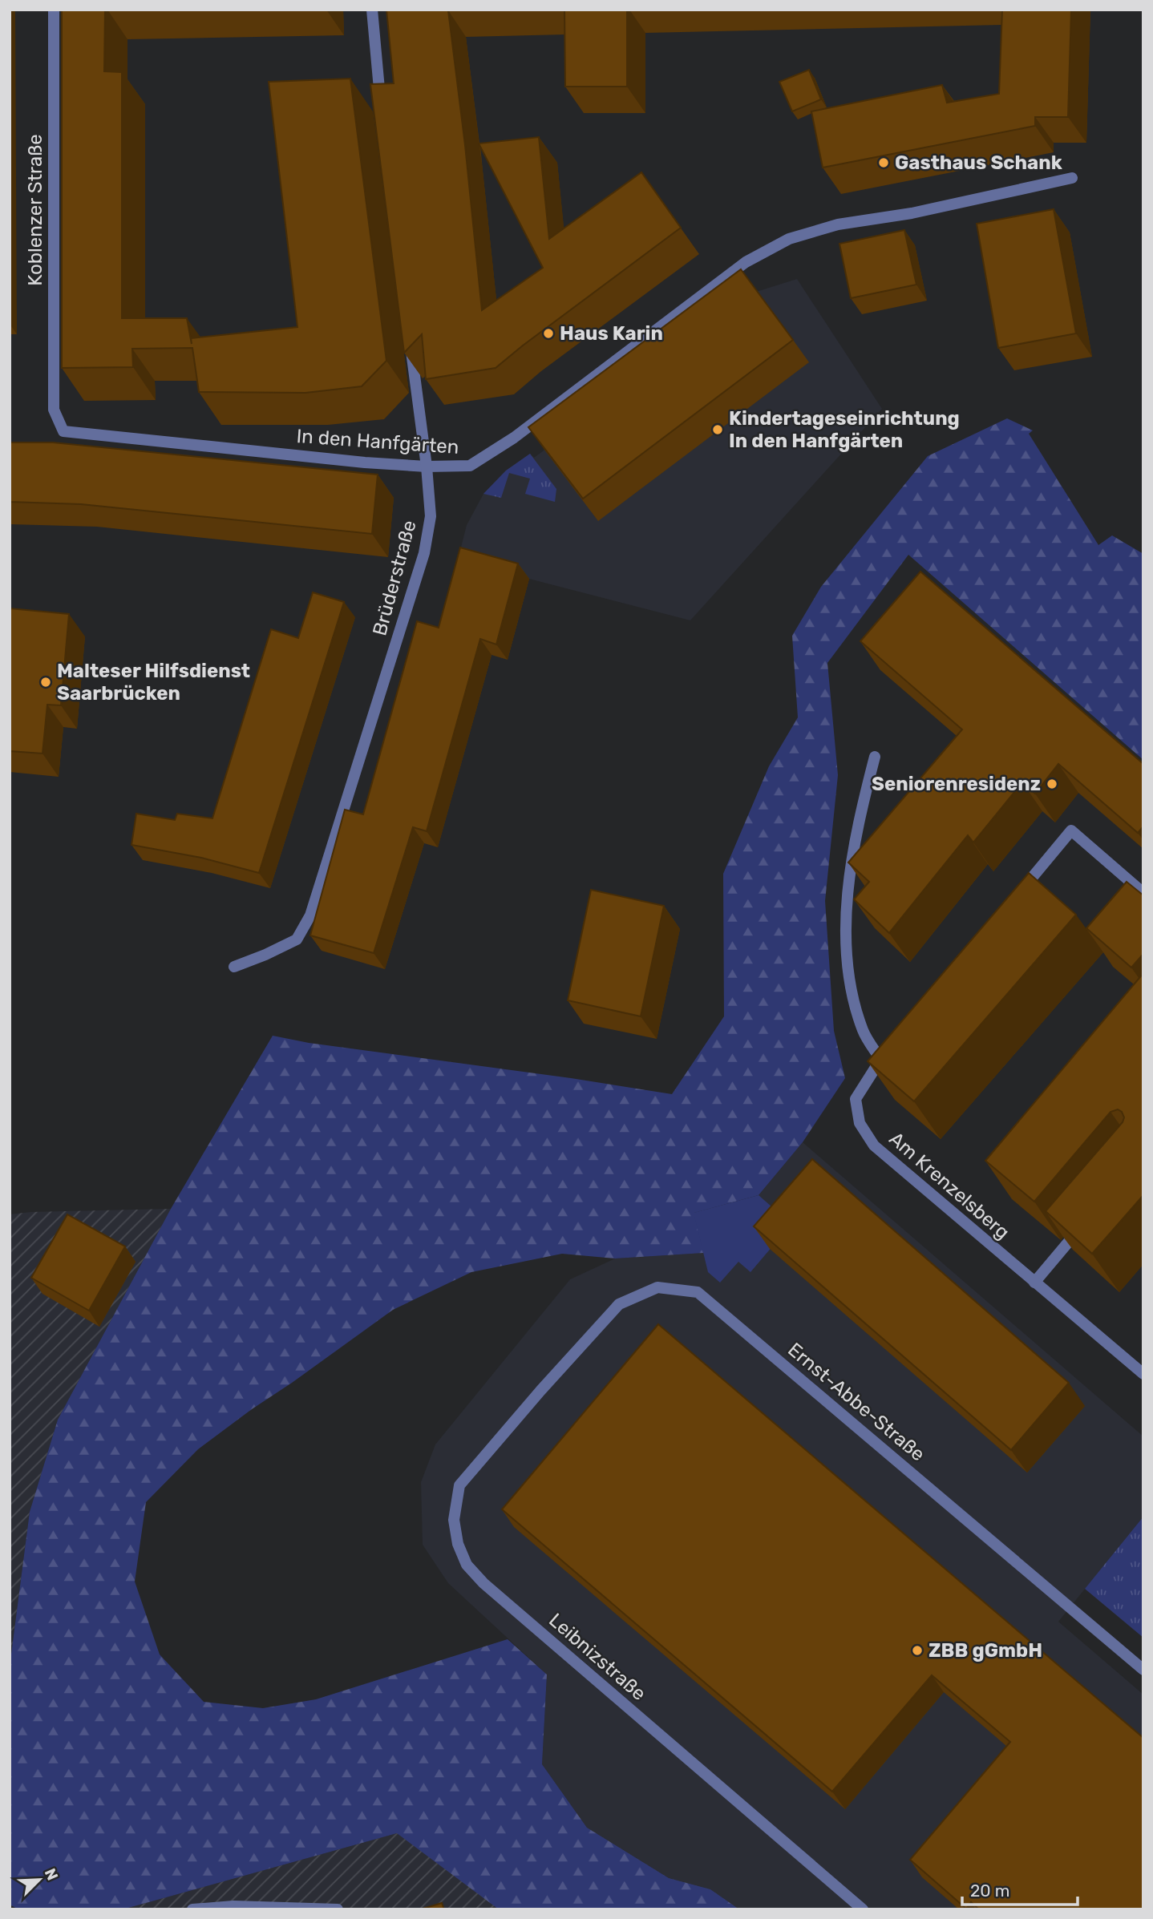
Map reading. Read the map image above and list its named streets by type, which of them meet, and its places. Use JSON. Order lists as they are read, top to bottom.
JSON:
{
  "streets": {
    "street": [
      "Koblenzer Straße",
      "In den Hanfgärten",
      "Brüderstraße",
      "Am Krenzelsberg",
      "Ernst-Abbe-Straße",
      "Leibnizstraße"
    ]
  },
  "crossings": [
    ["Koblenzer Straße", "In den Hanfgärten"],
    ["In den Hanfgärten", "Brüderstraße"],
    ["Ernst-Abbe-Straße", "Leibnizstraße"]
  ],
  "places": [
    "Gasthaus Schank",
    "Haus Karin",
    "Kindertageseinrichtung In den Hanfgärten",
    "Malteser Hilfsdienst Saarbrücken",
    "Seniorenresidenz",
    "ZBB gGmbH"
  ],
  "scale_bar": "20 m",
  "north": "top right"
}
